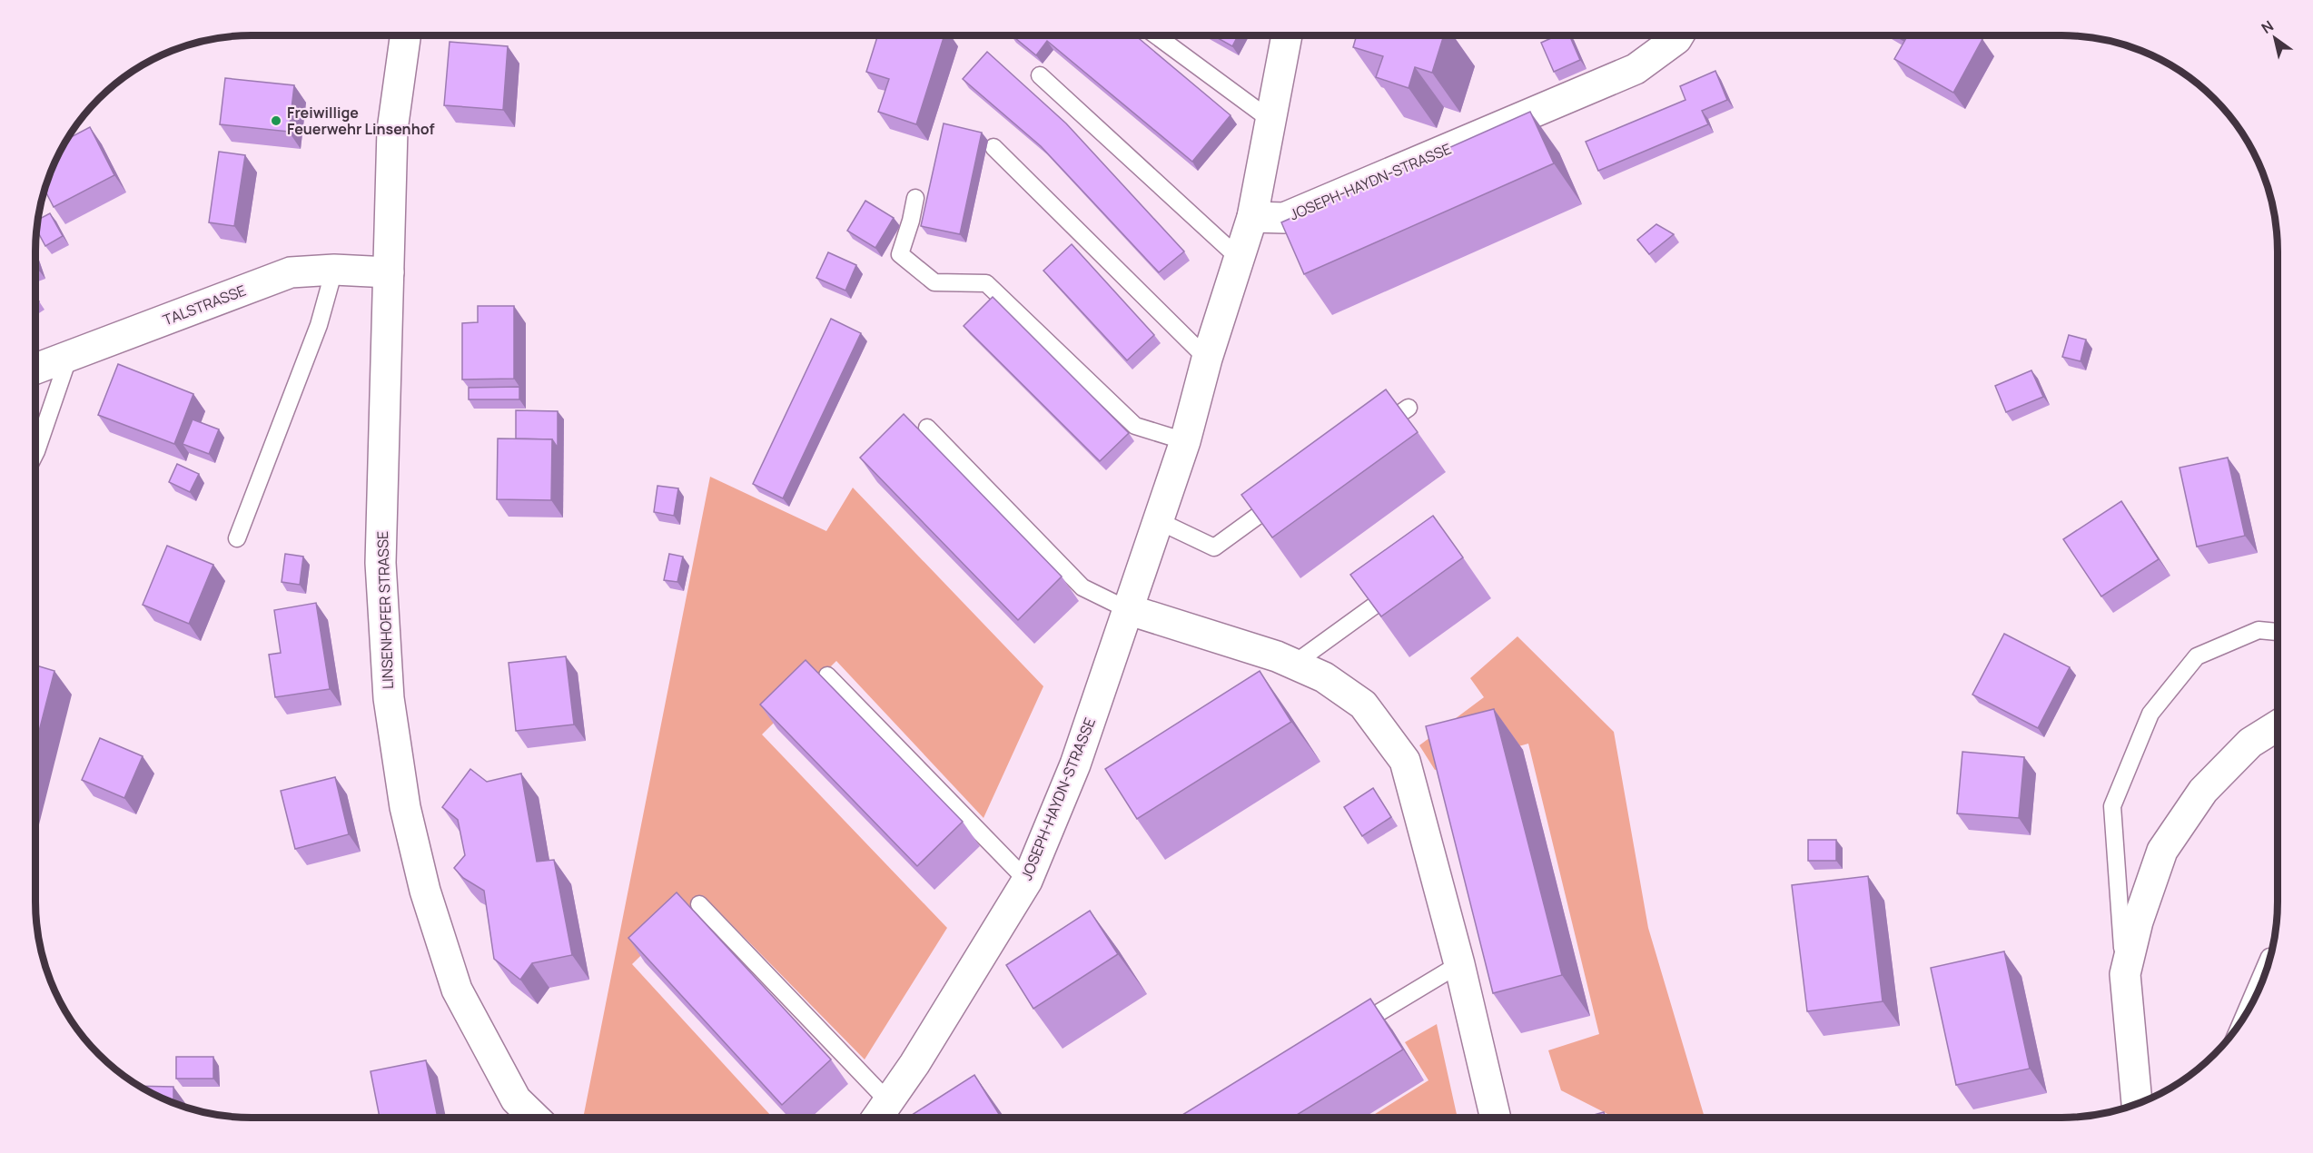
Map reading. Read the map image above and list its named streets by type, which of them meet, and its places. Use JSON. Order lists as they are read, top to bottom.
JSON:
{
  "streets": {
    "street": ["JOSEPH-HAYDN-STRASSE", "TALSTRASSE", "LINSENHOFER STRASSE"]
  },
  "crossings": [
    ["TALSTRASSE", "LINSENHOFER STRASSE"]
  ],
  "places": ["Freiwillige Feuerwehr Linsenhof"],
  "north": "top left"
}
